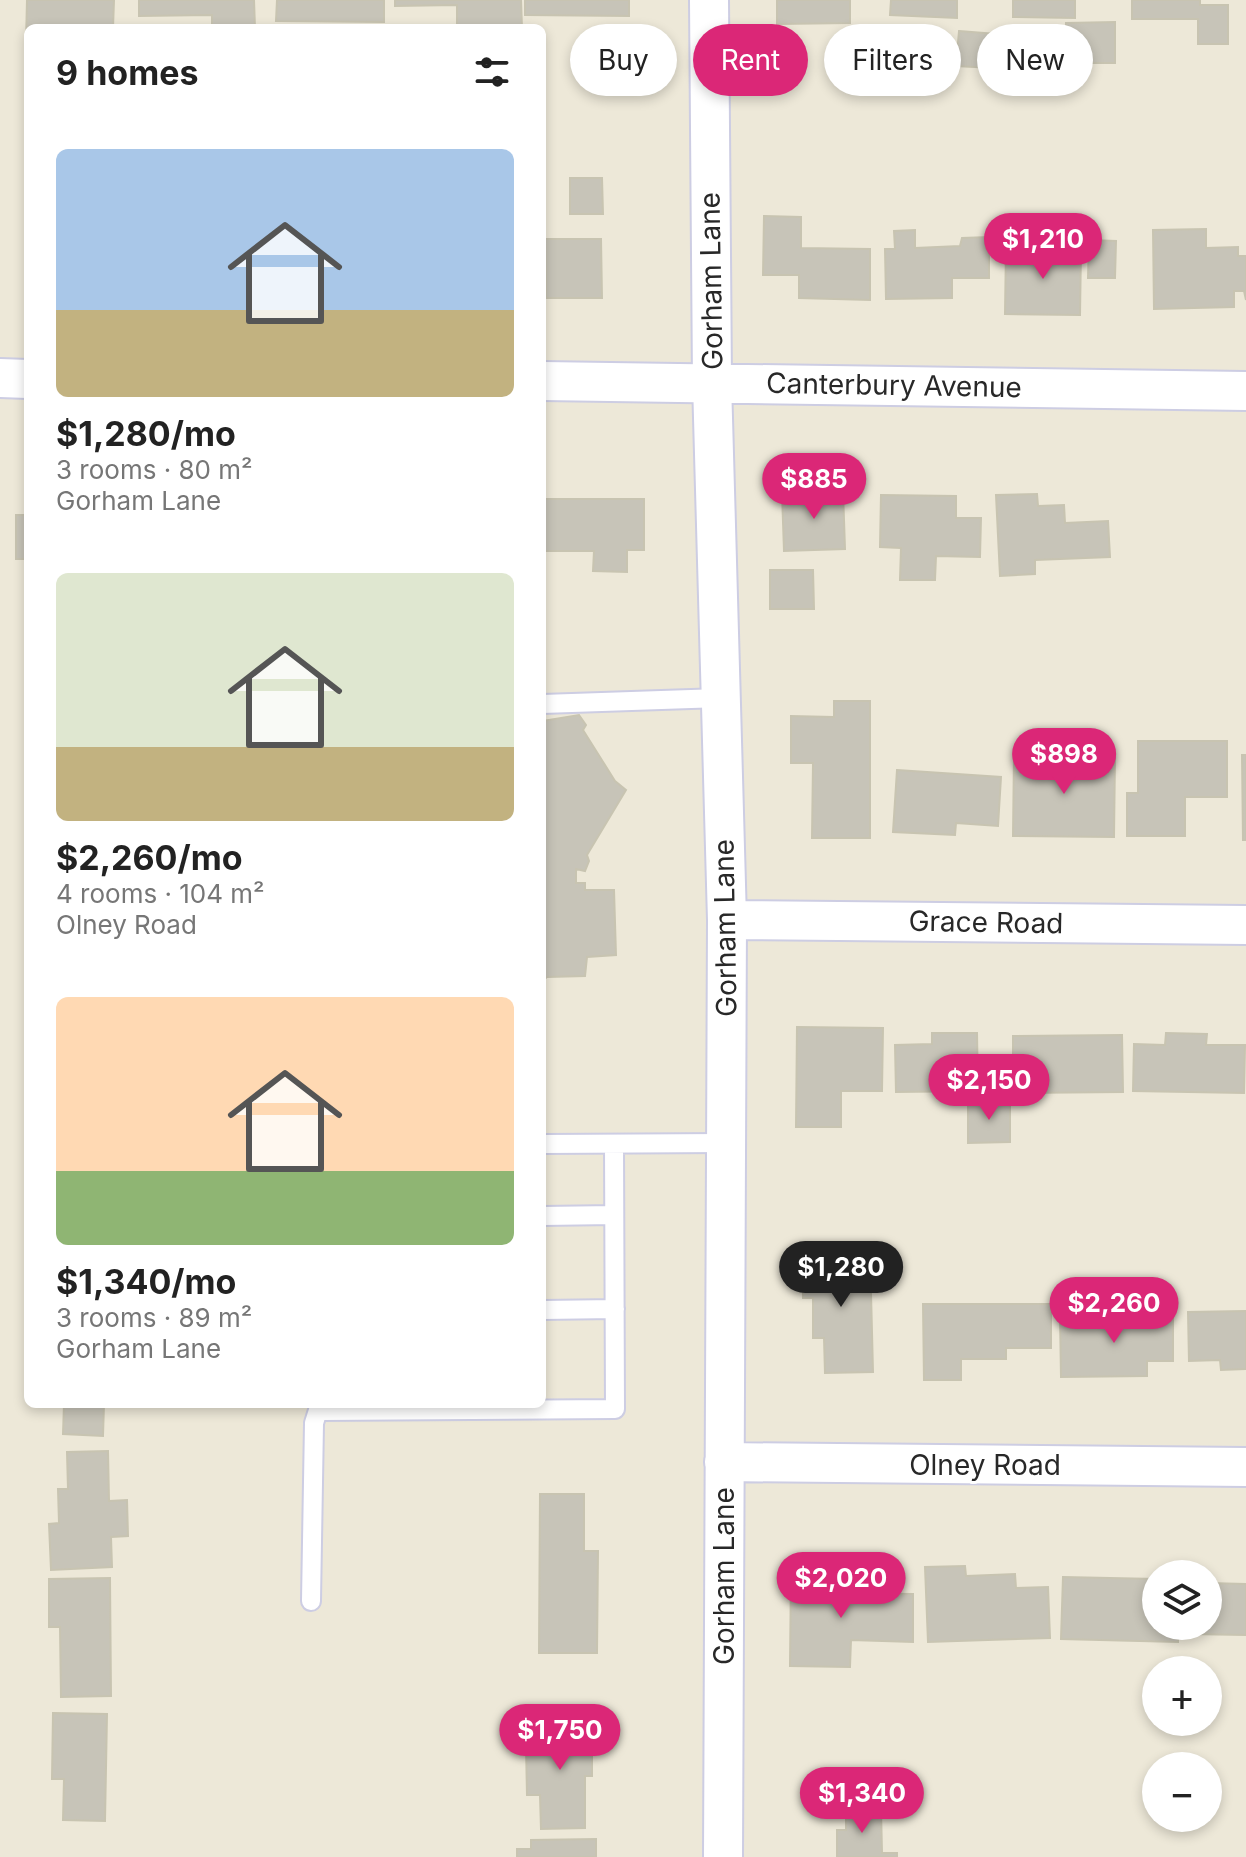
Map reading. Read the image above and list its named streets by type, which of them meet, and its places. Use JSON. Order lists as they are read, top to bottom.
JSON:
{
  "streets": {
    "street": [
      "Gorham Lane",
      "Canterbury Avenue",
      "Grace Road",
      "Olney Road"
    ]
  },
  "crossings": [
    ["Gorham Lane", "Canterbury Avenue"],
    ["Gorham Lane", "Grace Road"],
    ["Gorham Lane", "Olney Road"]
  ],
  "page": {
    "chip": [
      "Buy",
      "Rent",
      "Filters",
      "New"
    ],
    "heading": "9 homes",
    "list": [
      {
        "name": "$1,280/mo",
        "note": "3 rooms · 80 m² · Gorham Lane"
      },
      {
        "name": "$2,260/mo",
        "note": "4 rooms · 104 m² · Olney Road"
      },
      {
        "name": "$1,340/mo",
        "note": "3 rooms · 89 m² · Gorham Lane"
      }
    ],
    "price": [
      "$1,210",
      "$885",
      "$898",
      "$2,150",
      "$1,280",
      "$2,260",
      "$2,020",
      "$1,750",
      "$1,340"
    ],
    "map_buttons": ["+", "−"]
  }
}
